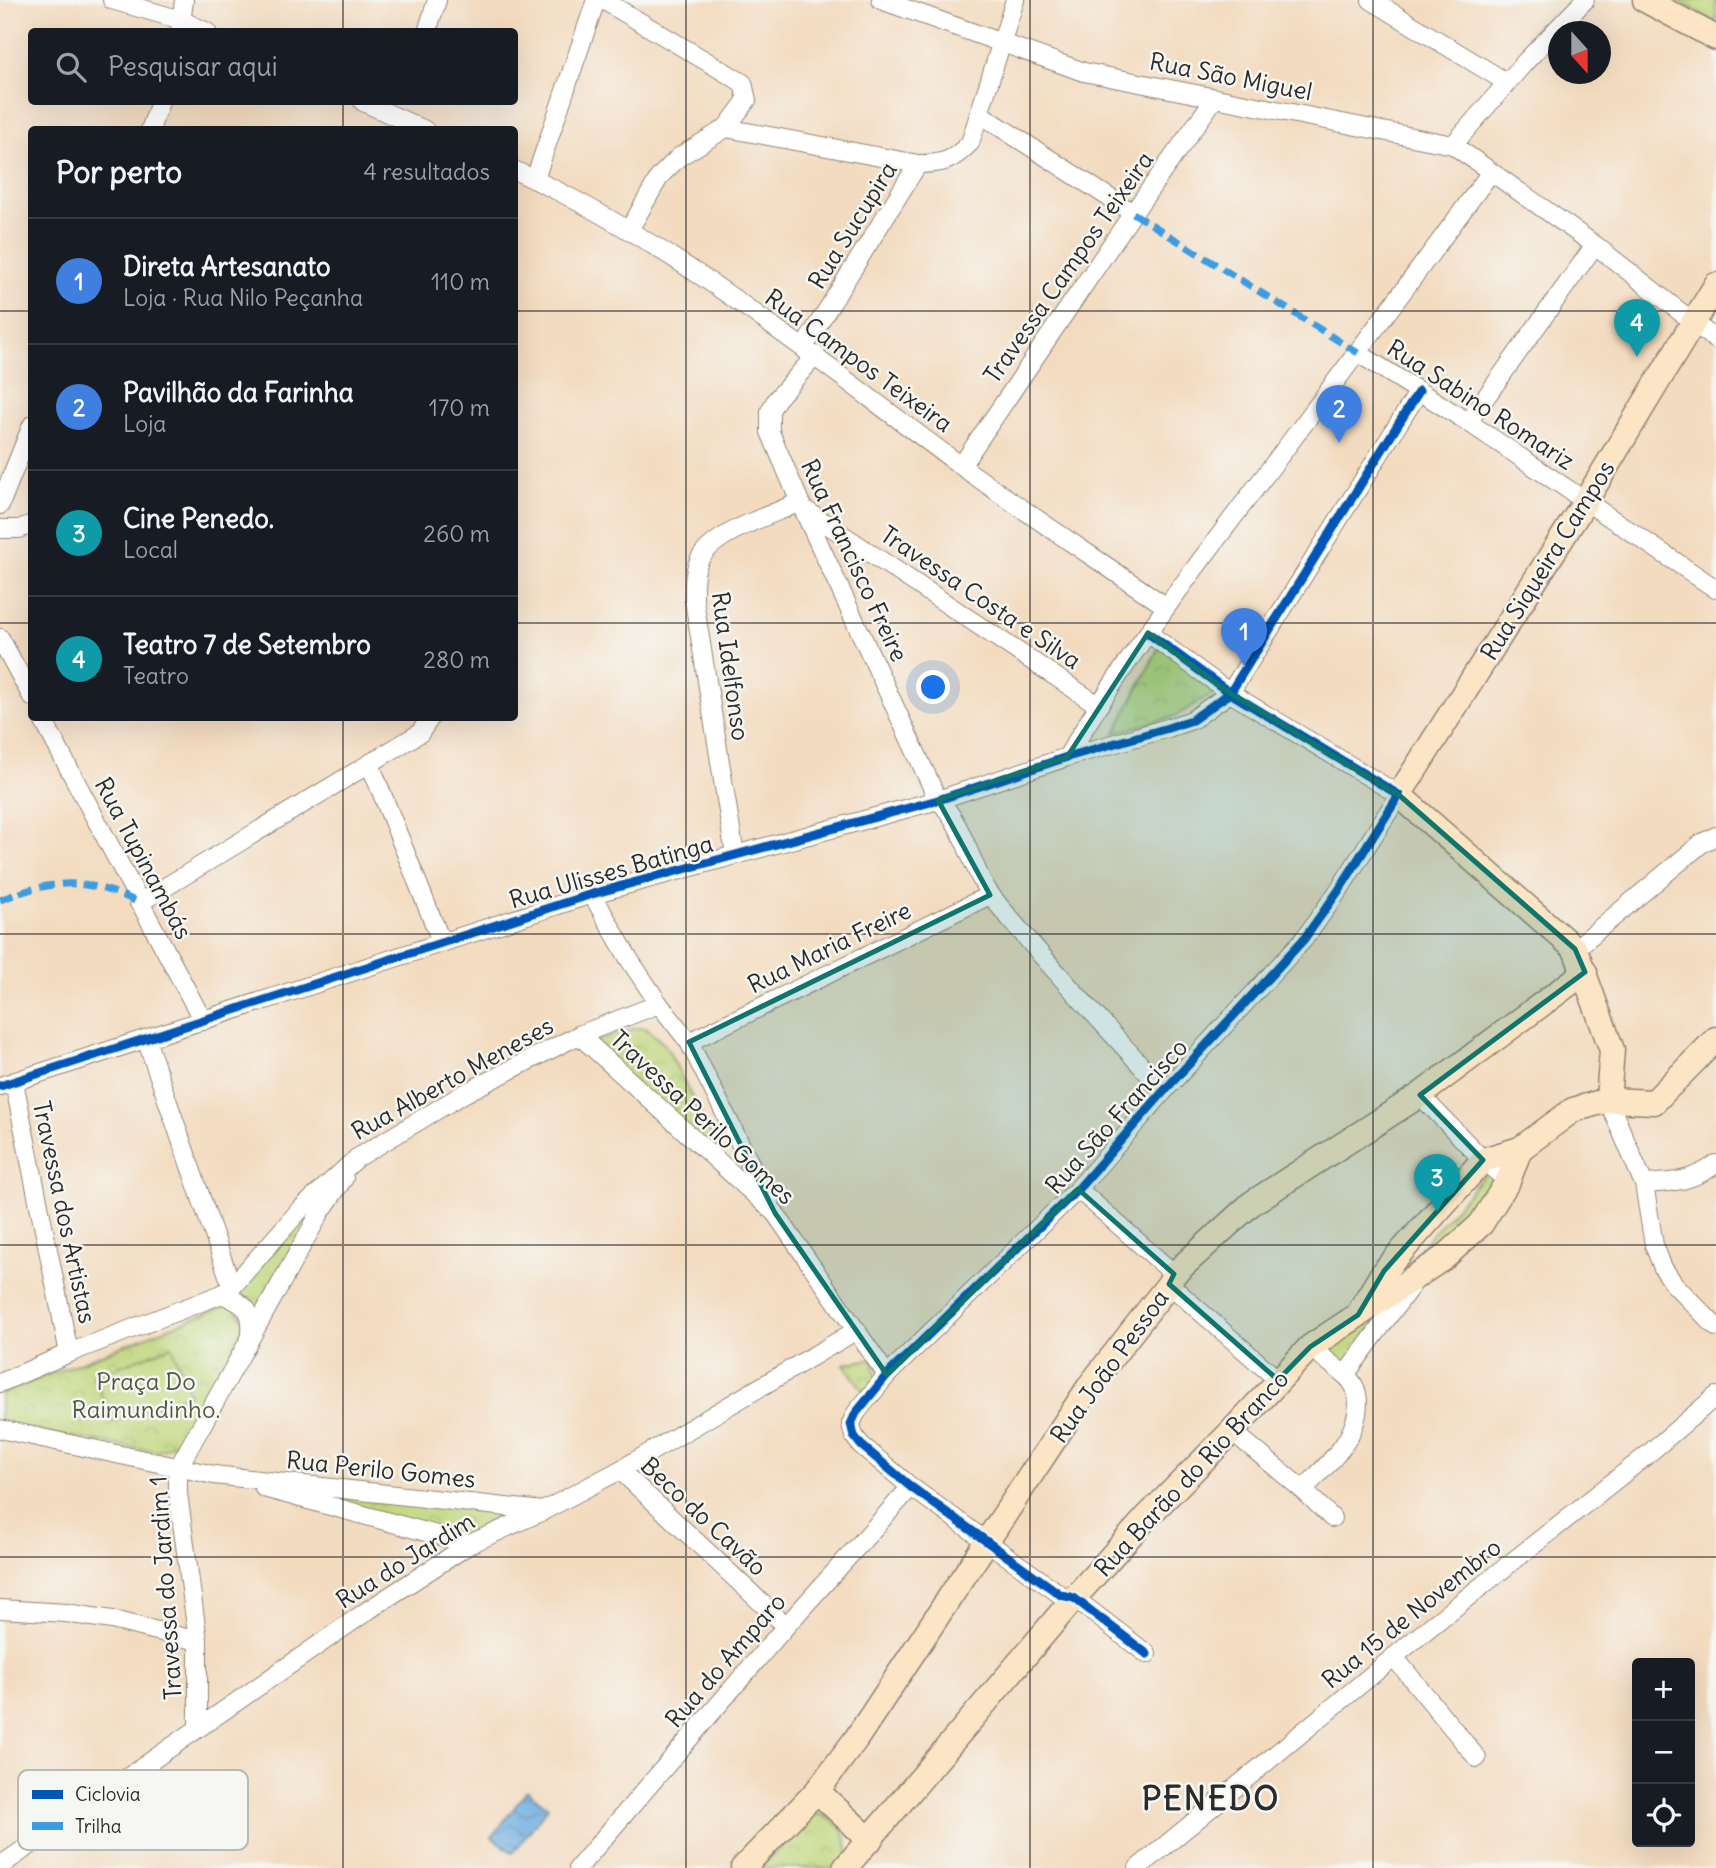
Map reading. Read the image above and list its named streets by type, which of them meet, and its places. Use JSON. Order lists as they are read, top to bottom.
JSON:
{
  "streets": {
    "main road": ["Rua Siqueira Campos", "Rua João Pessoa", "Rua Barão do Rio Branco"],
    "street": [
      "Rua São Miguel",
      "Rua Sucupira",
      "Travessa Campos Teixeira",
      "Rua Campos Teixeira",
      "Rua Sabino Romariz",
      "Rua Francisco Freire",
      "Travessa Costa e Silva",
      "Rua Idelfonso",
      "Rua Tupinambás",
      "Rua Ulisses Batinga",
      "Rua Maria Freire",
      "Rua Alberto Meneses",
      "Rua São Francisco",
      "Travessa Perilo Gomes",
      "Travessa dos Artistas",
      "Rua Perilo Gomes",
      "Beco do Cavão",
      "Rua do Jardim",
      "Travessa do Jardim 1",
      "Rua 15 de Novembro",
      "Rua do Amparo"
    ]
  },
  "crossings": [
    ["Rua São Miguel", "Travessa Campos Teixeira"],
    ["Rua Sucupira", "Rua Campos Teixeira"],
    ["Rua Sucupira", "Rua Francisco Freire"],
    ["Travessa Campos Teixeira", "Rua Campos Teixeira"],
    ["Rua Campos Teixeira", "Rua Francisco Freire"],
    ["Rua Sabino Romariz", "Rua Siqueira Campos"],
    ["Rua Francisco Freire", "Travessa Costa e Silva"],
    ["Rua Francisco Freire", "Rua Idelfonso"],
    ["Rua Francisco Freire", "Rua Ulisses Batinga"],
    ["Rua Francisco Freire", "Rua Maria Freire"],
    ["Rua Francisco Freire", "Rua São Francisco"],
    ["Rua Siqueira Campos", "Rua São Francisco"],
    ["Travessa Costa e Silva", "Rua Idelfonso"],
    ["Rua Idelfonso", "Rua Ulisses Batinga"],
    ["Rua Tupinambás", "Rua Ulisses Batinga"],
    ["Rua Ulisses Batinga", "Travessa dos Artistas"],
    ["Rua Alberto Meneses", "Travessa Perilo Gomes"],
    ["Rua Alberto Meneses", "Travessa do Jardim 1"],
    ["Rua São Francisco", "Travessa Perilo Gomes"],
    ["Rua São Francisco", "Rua do Amparo"],
    ["Travessa Perilo Gomes", "Rua do Jardim"],
    ["Rua Perilo Gomes", "Rua do Jardim"],
    ["Rua Perilo Gomes", "Travessa do Jardim 1"],
    ["Beco do Cavão", "Rua do Jardim"],
    ["Beco do Cavão", "Rua do Amparo"],
    ["Rua do Jardim", "Travessa do Jardim 1"]
  ],
  "districts": ["PENEDO"],
  "parks": ["Praça Do Raimundinho."],
  "legend": ["Ciclovia", "Trilha"],
  "north": "bottom",
  "page": {
    "search": "Pesquisar aqui",
    "heading": ["Por perto", "4 resultados"],
    "list": [
      {
        "mark": "1",
        "name": "Direta Artesanato",
        "note": "Loja · Rua Nilo Peçanha",
        "value": "110 m"
      },
      {
        "mark": "2",
        "name": "Pavilhão da Farinha",
        "note": "Loja",
        "value": "170 m"
      },
      {
        "mark": "3",
        "name": "Cine Penedo.",
        "note": "Local",
        "value": "260 m"
      },
      {
        "mark": "4",
        "name": "Teatro 7 de Setembro",
        "note": "Teatro",
        "value": "280 m"
      }
    ],
    "pins": [
      "4",
      "2",
      "1",
      "3"
    ],
    "map_buttons": ["+", "−"]
  }
}
